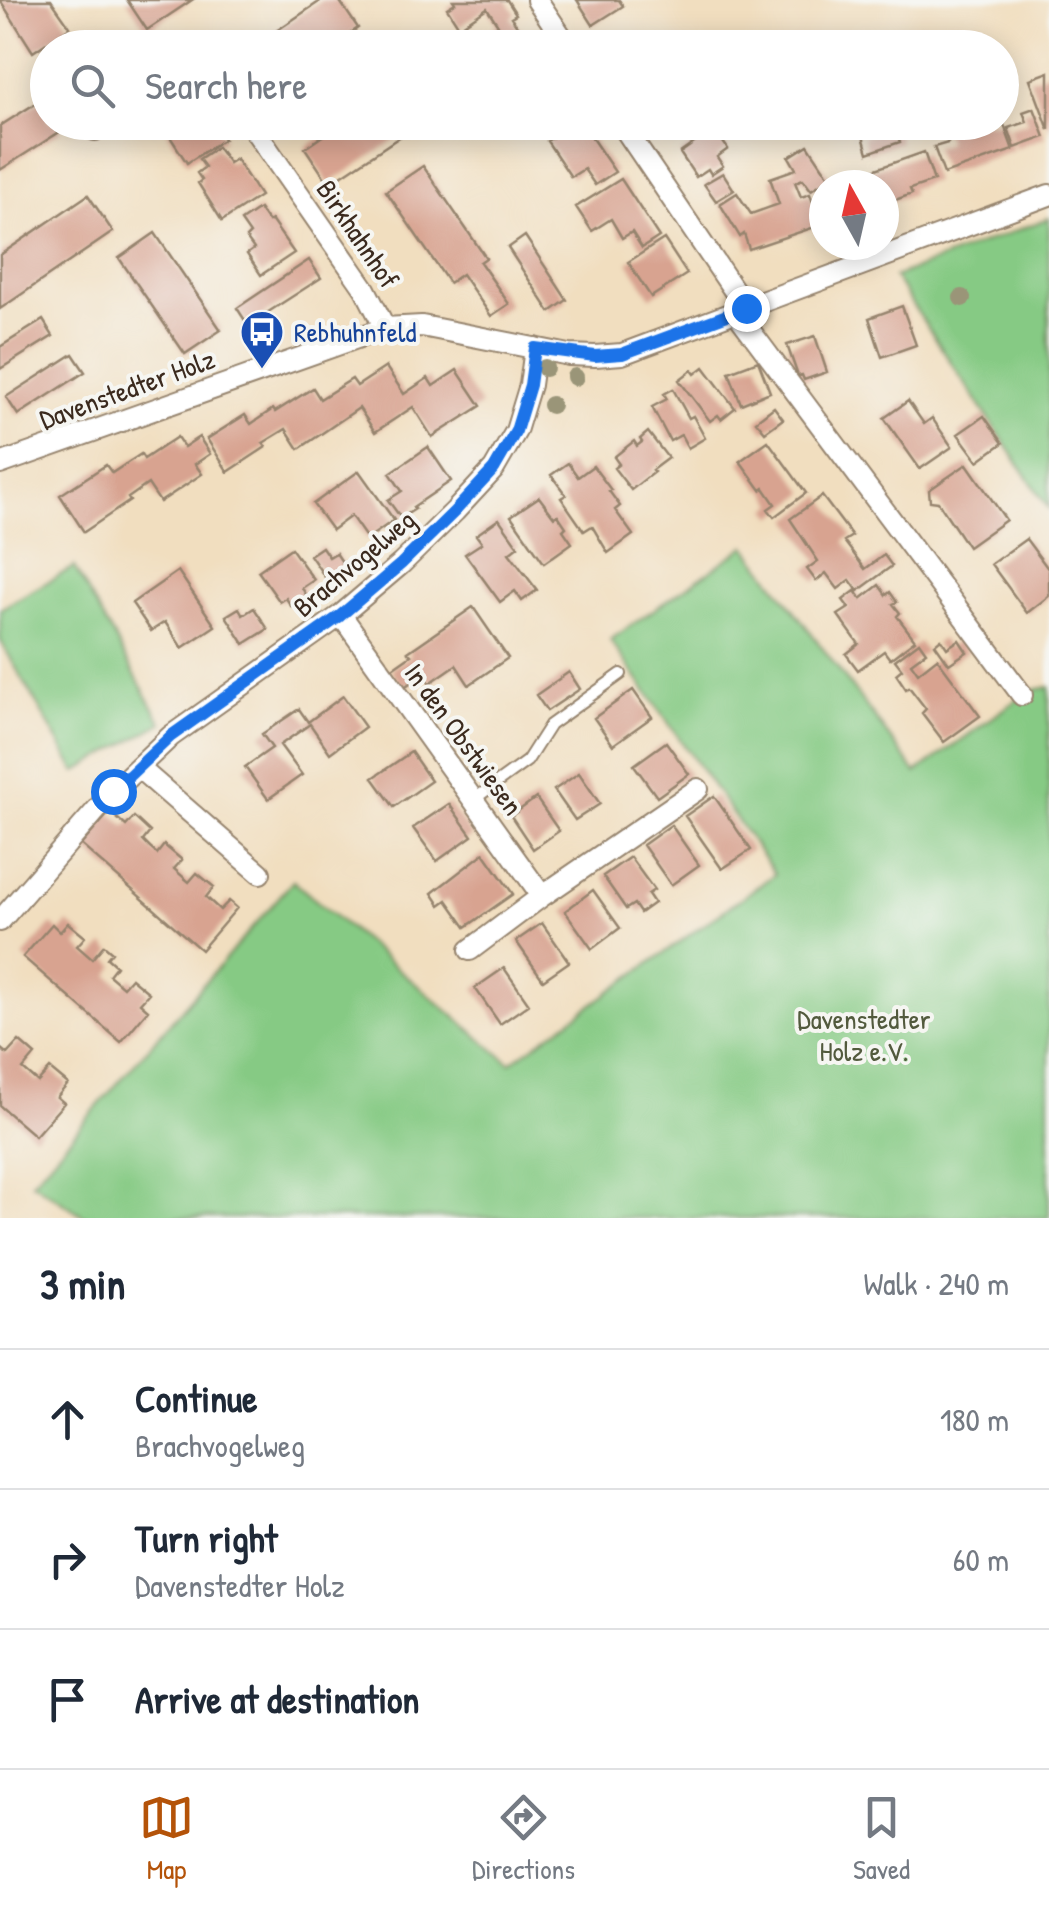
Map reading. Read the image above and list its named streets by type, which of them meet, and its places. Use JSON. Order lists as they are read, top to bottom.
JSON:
{
  "streets": {
    "street": [
      "Birkhahnhof",
      "Davenstedter Holz",
      "Brachvogelweg",
      "In den Obstwiesen"
    ]
  },
  "crossings": [
    ["Birkhahnhof", "Davenstedter Holz"],
    ["Davenstedter Holz", "Brachvogelweg"],
    ["Brachvogelweg", "In den Obstwiesen"]
  ],
  "parks": ["Davenstedter Holz e.V."],
  "places": {
    "bus stop": ["Rebhuhnfeld"]
  },
  "north": "top",
  "page": {
    "search": "Search here",
    "heading": ["3 min", "Walk · 240 m"],
    "list": [
      ["Continue", "Brachvogelweg", "180 m"],
      ["Turn right", "Davenstedter Holz", "60 m"],
      "Arrive at destination"
    ],
    "nav": ["Map", "Directions", "Saved"]
  }
}
